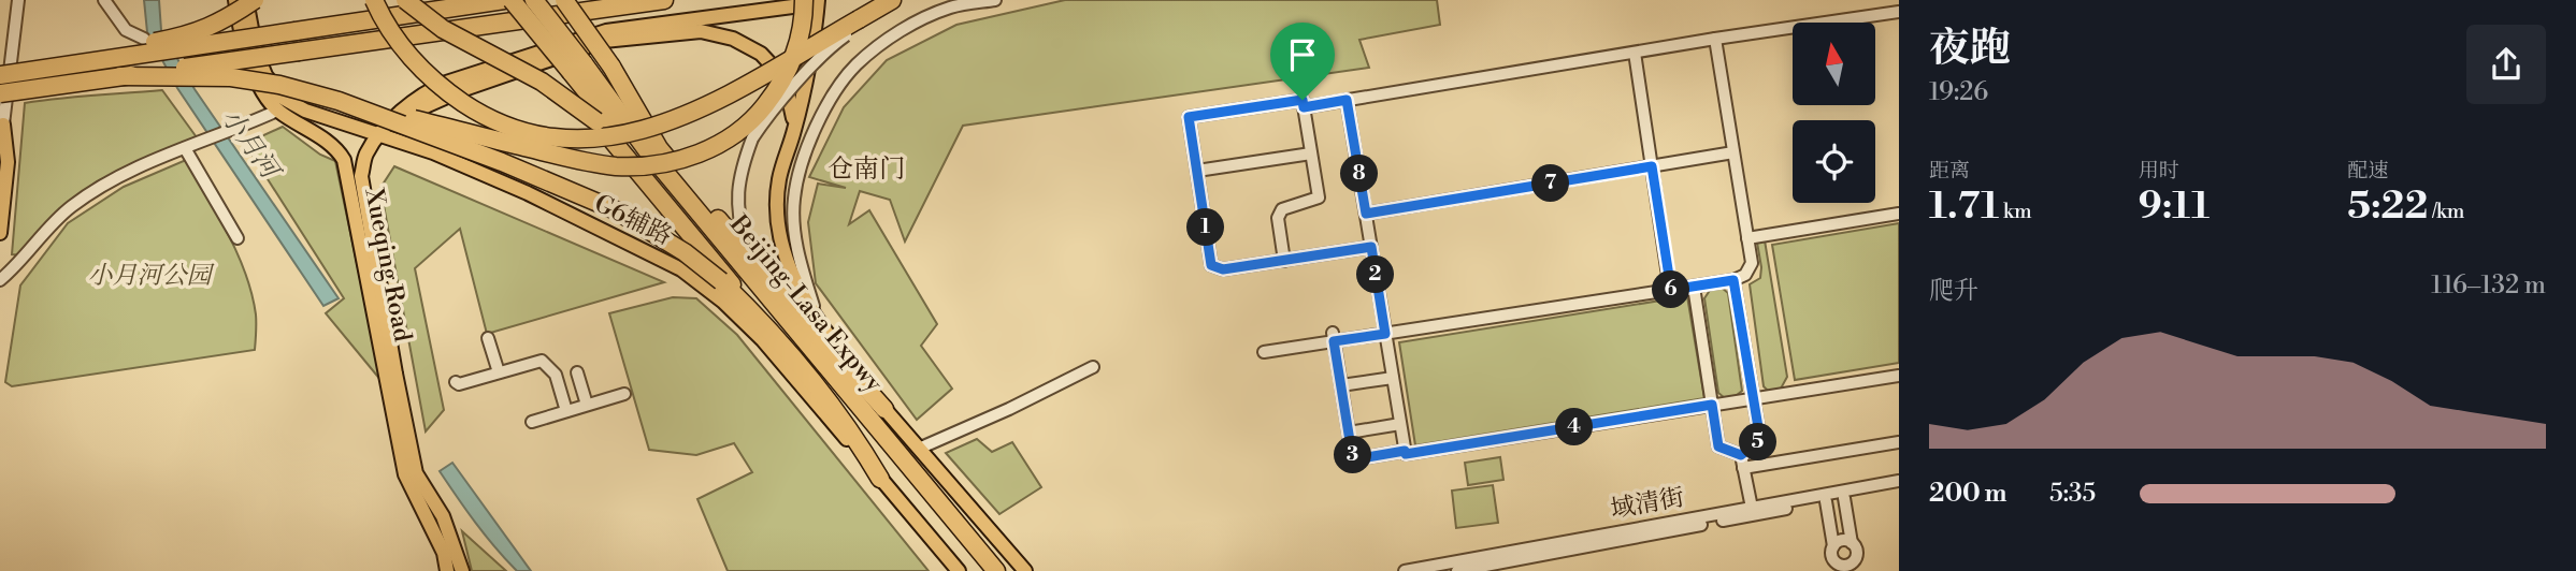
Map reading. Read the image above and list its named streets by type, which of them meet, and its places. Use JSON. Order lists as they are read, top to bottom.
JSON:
{
  "streets": {
    "highway": ["Beijing-Lasa Expwy"],
    "main road": ["G6辅路", "Xueqing Road"],
    "street": ["域清街"]
  },
  "crossings": [
    ["G6辅路", "Xueqing Road"]
  ],
  "districts": ["仓南门"],
  "water": ["小月河"],
  "parks": ["小月河公园"],
  "north": "top",
  "page": {
    "heading": ["夜跑", "19:26"],
    "stats": [
      ["距离", "1.71 km"],
      ["用时", "9:11"],
      ["配速", "5:22 /km"]
    ],
    "pins": [
      "8",
      "7",
      "1",
      "2",
      "6",
      "4",
      "5",
      "3"
    ],
    "chart": ["爬升", "116–132 m"],
    "list": [
      {
        "name": "200 m",
        "note": "5:35"
      }
    ]
  }
}
